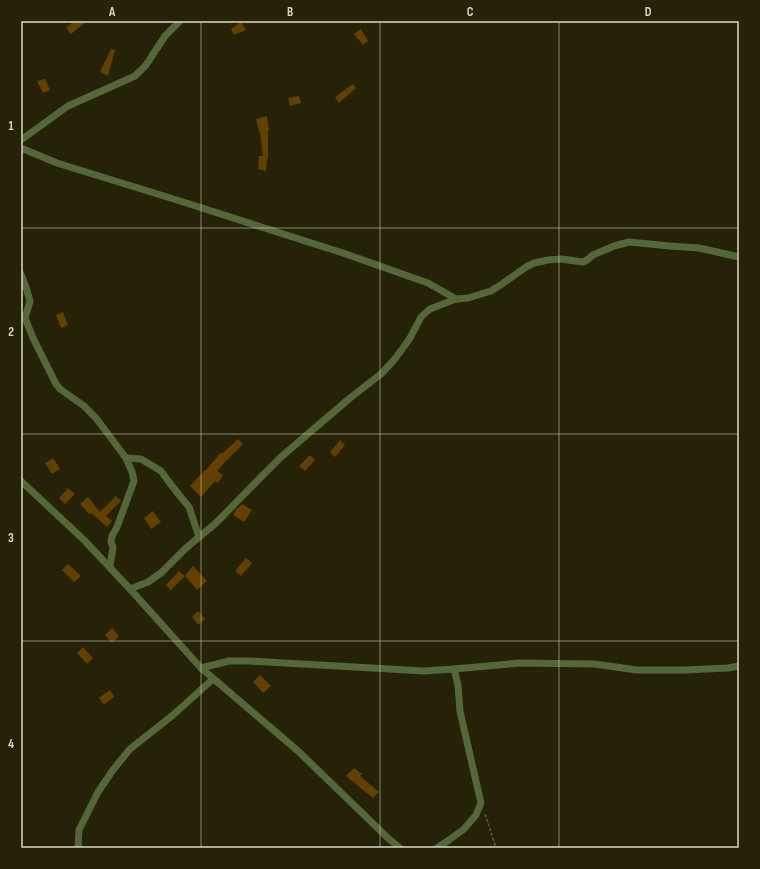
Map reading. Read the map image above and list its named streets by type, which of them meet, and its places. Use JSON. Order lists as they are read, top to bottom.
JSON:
{
  "grid": {
    "columns": [
      "A",
      "B",
      "C",
      "D"
    ],
    "rows": [
      "1",
      "2",
      "3",
      "4"
    ]
  }
}
